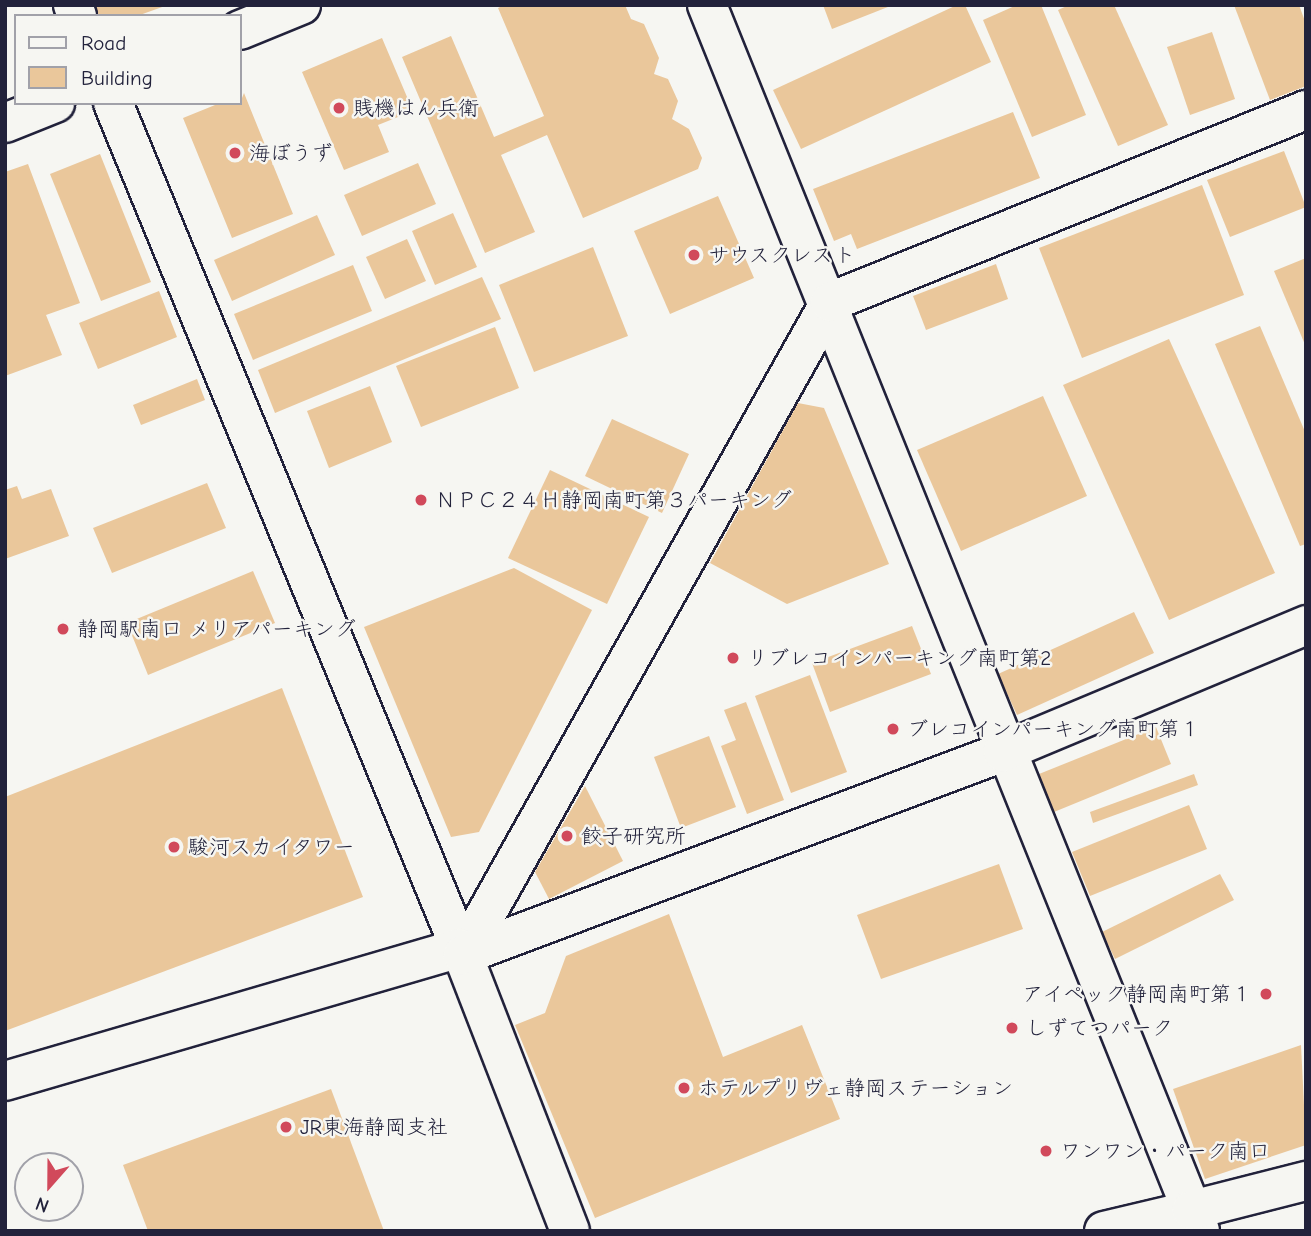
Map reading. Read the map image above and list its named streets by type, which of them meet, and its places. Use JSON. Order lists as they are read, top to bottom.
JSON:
{
  "places": [
    "賎機はん兵衛",
    "海ぼうず",
    "サウスクレスト",
    "ＮＰＣ２４Ｈ静岡南町第３パーキング",
    "静岡駅南口 メリアパーキング",
    "リブレコインパーキング南町第2",
    "ブレコインパーキング南町第１",
    "餃子研究所",
    "駿河スカイタワー",
    "アイペック静岡南町第１",
    "しずてつパーク",
    "ホテルプリヴェ静岡ステーション",
    "JR東海静岡支社",
    "ワンワン・パーク南口"
  ],
  "legend": ["Road", "Building"],
  "north": "bottom"
}
